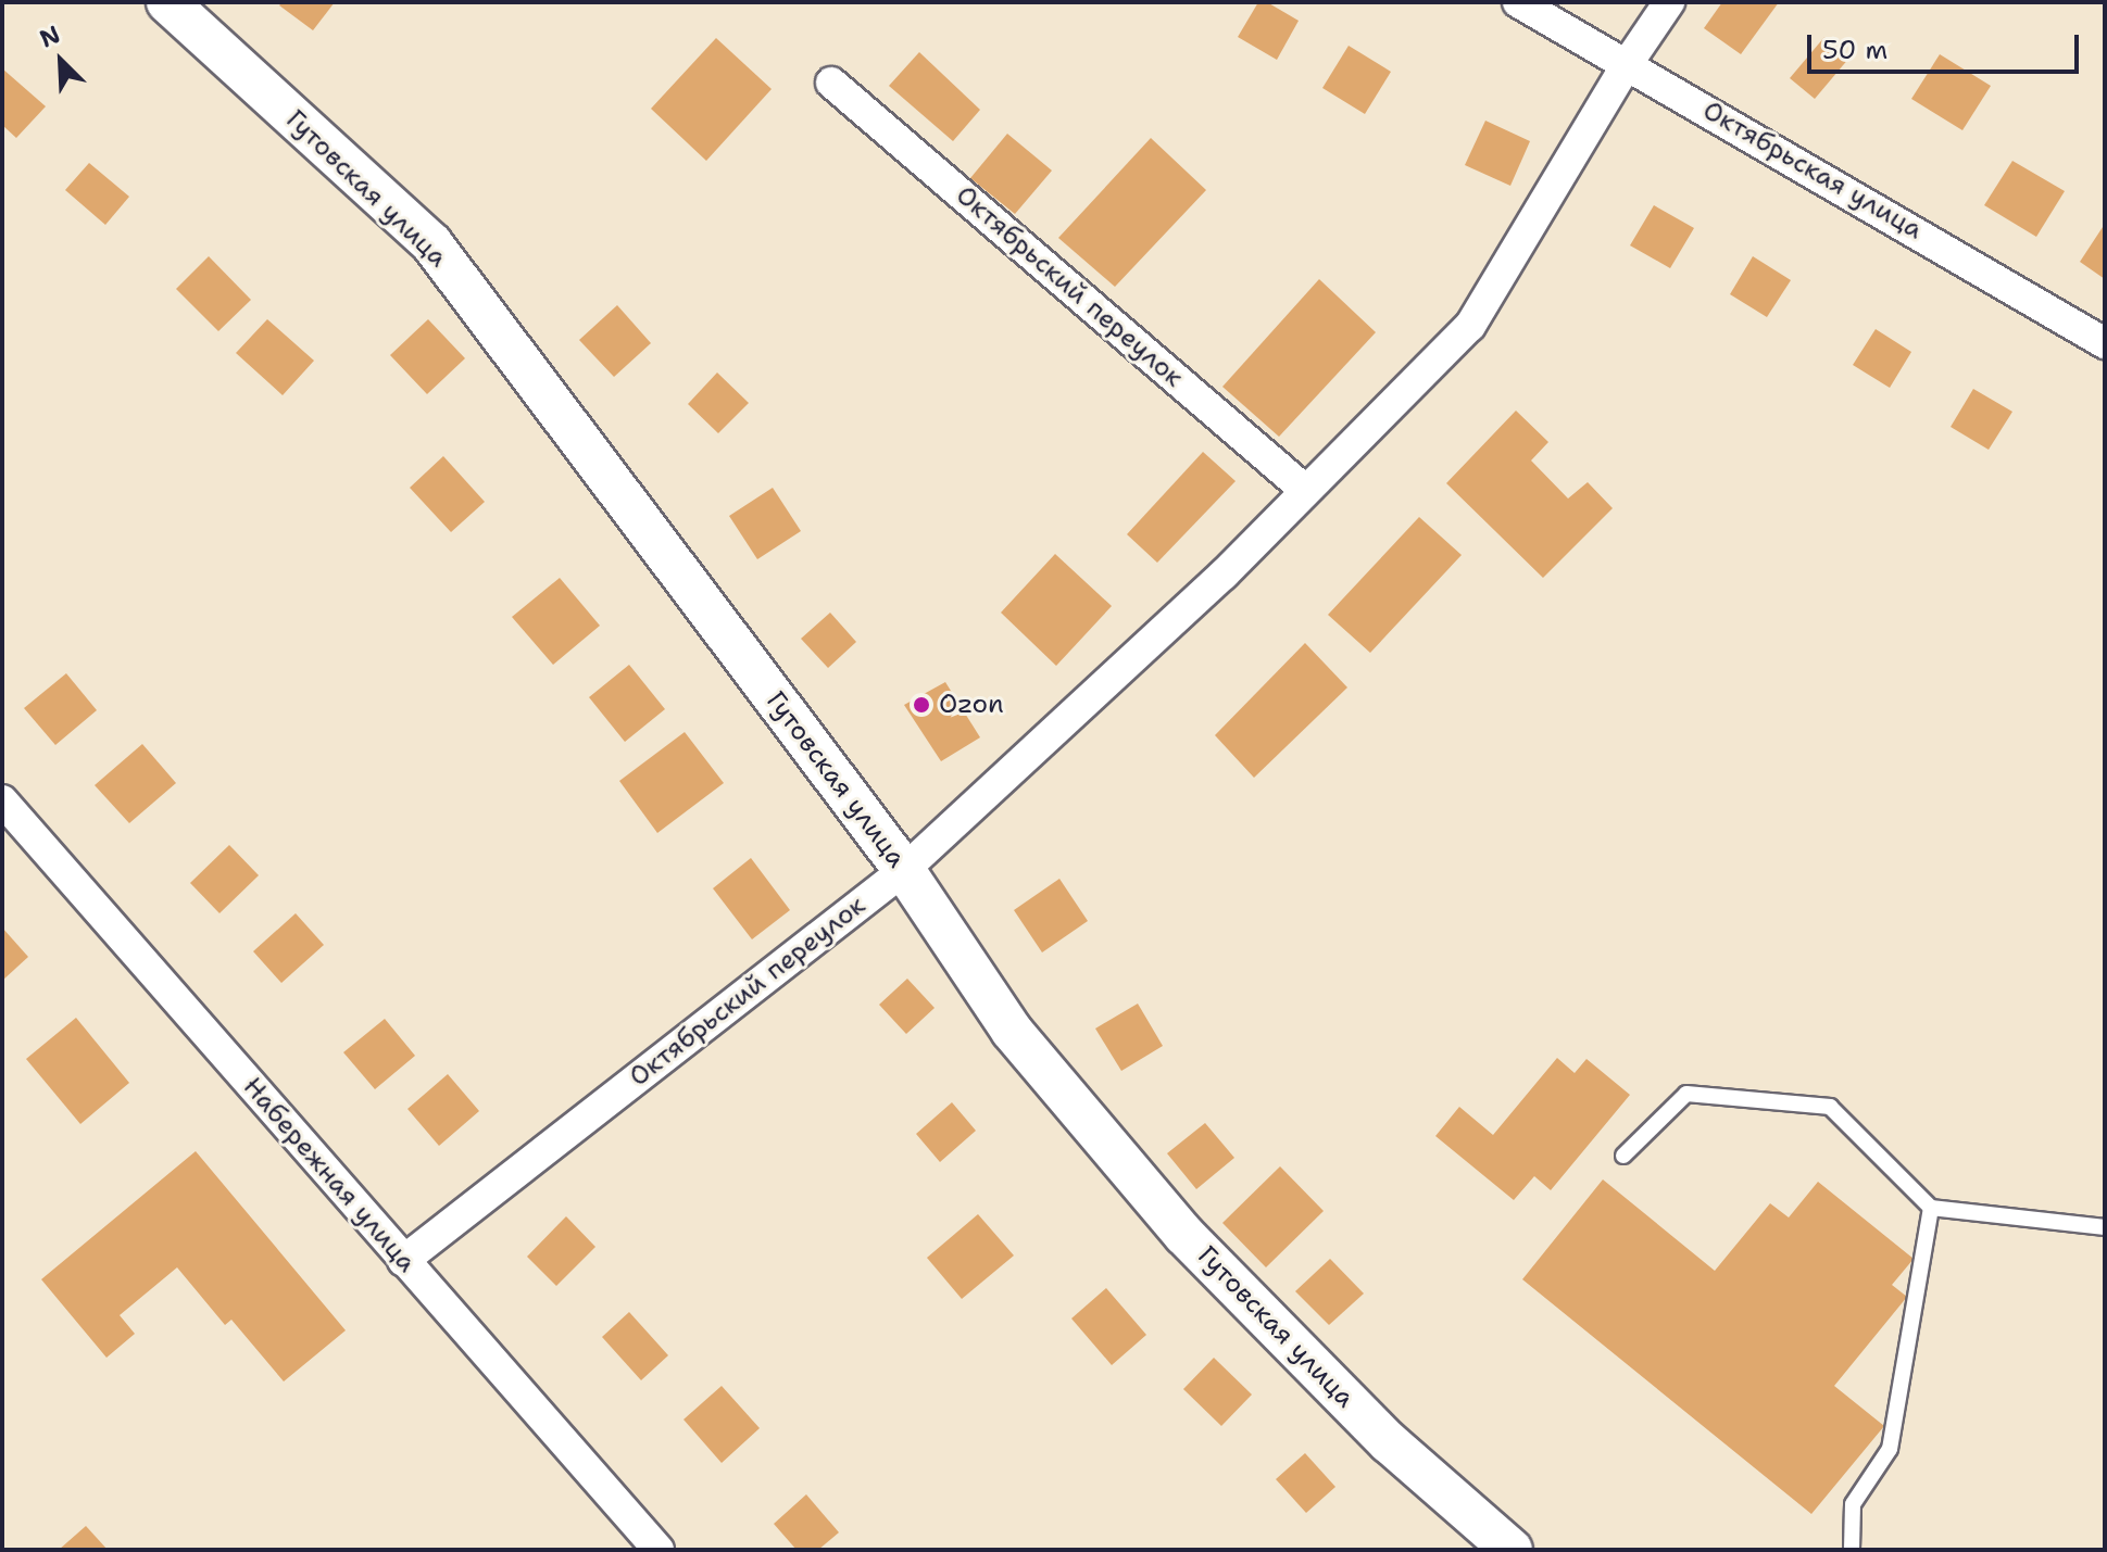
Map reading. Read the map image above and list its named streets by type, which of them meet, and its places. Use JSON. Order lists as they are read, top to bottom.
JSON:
{
  "streets": {
    "street": [
      "Октябрьская улица",
      "Гутовская улица",
      "Октябрьский переулок",
      "Набережная улица"
    ]
  },
  "crossings": [
    ["Октябрьская улица", "Октябрьский переулок"],
    ["Гутовская улица", "Октябрьский переулок"],
    ["Октябрьский переулок", "Набережная улица"]
  ],
  "places": ["Ozon"],
  "scale_bar": "50 m",
  "north": "top left"
}
